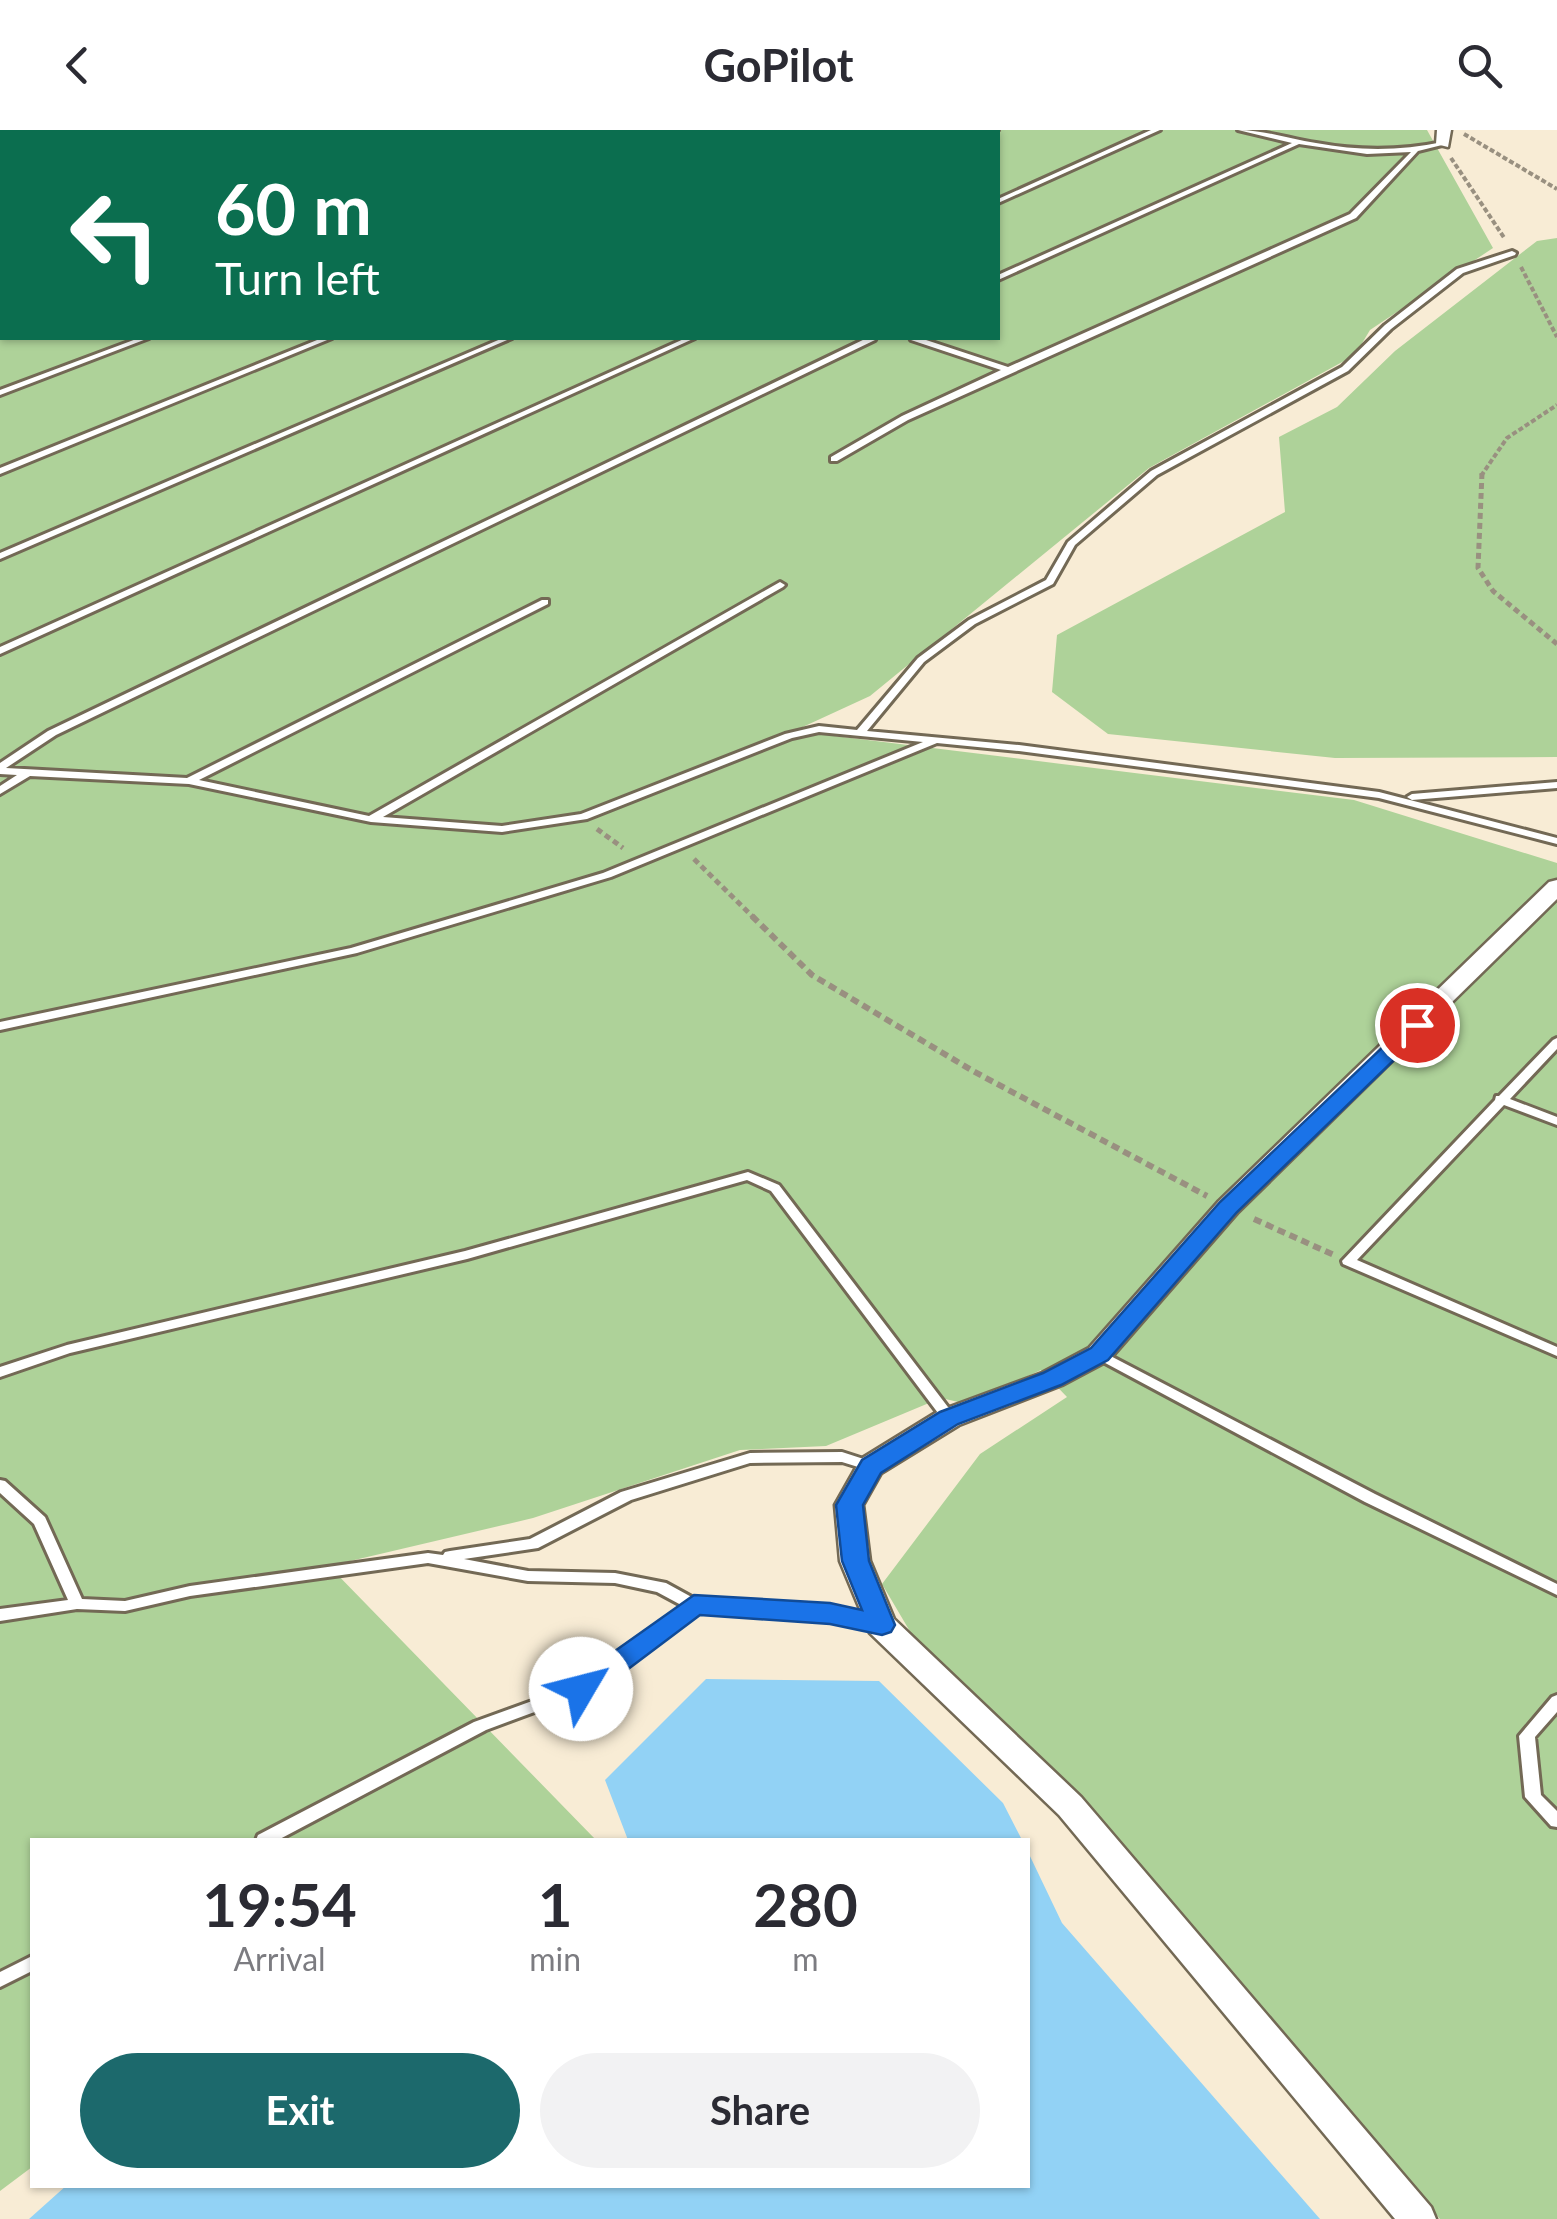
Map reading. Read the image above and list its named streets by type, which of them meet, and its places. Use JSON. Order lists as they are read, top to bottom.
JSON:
{
  "page": {
    "header": "GoPilot",
    "turn": ["60 m", "Turn left"],
    "eta": [
      "19:54",
      "Arrival",
      "1",
      "min",
      "280",
      "m"
    ],
    "buttons": ["Exit", "Share"]
  }
}
